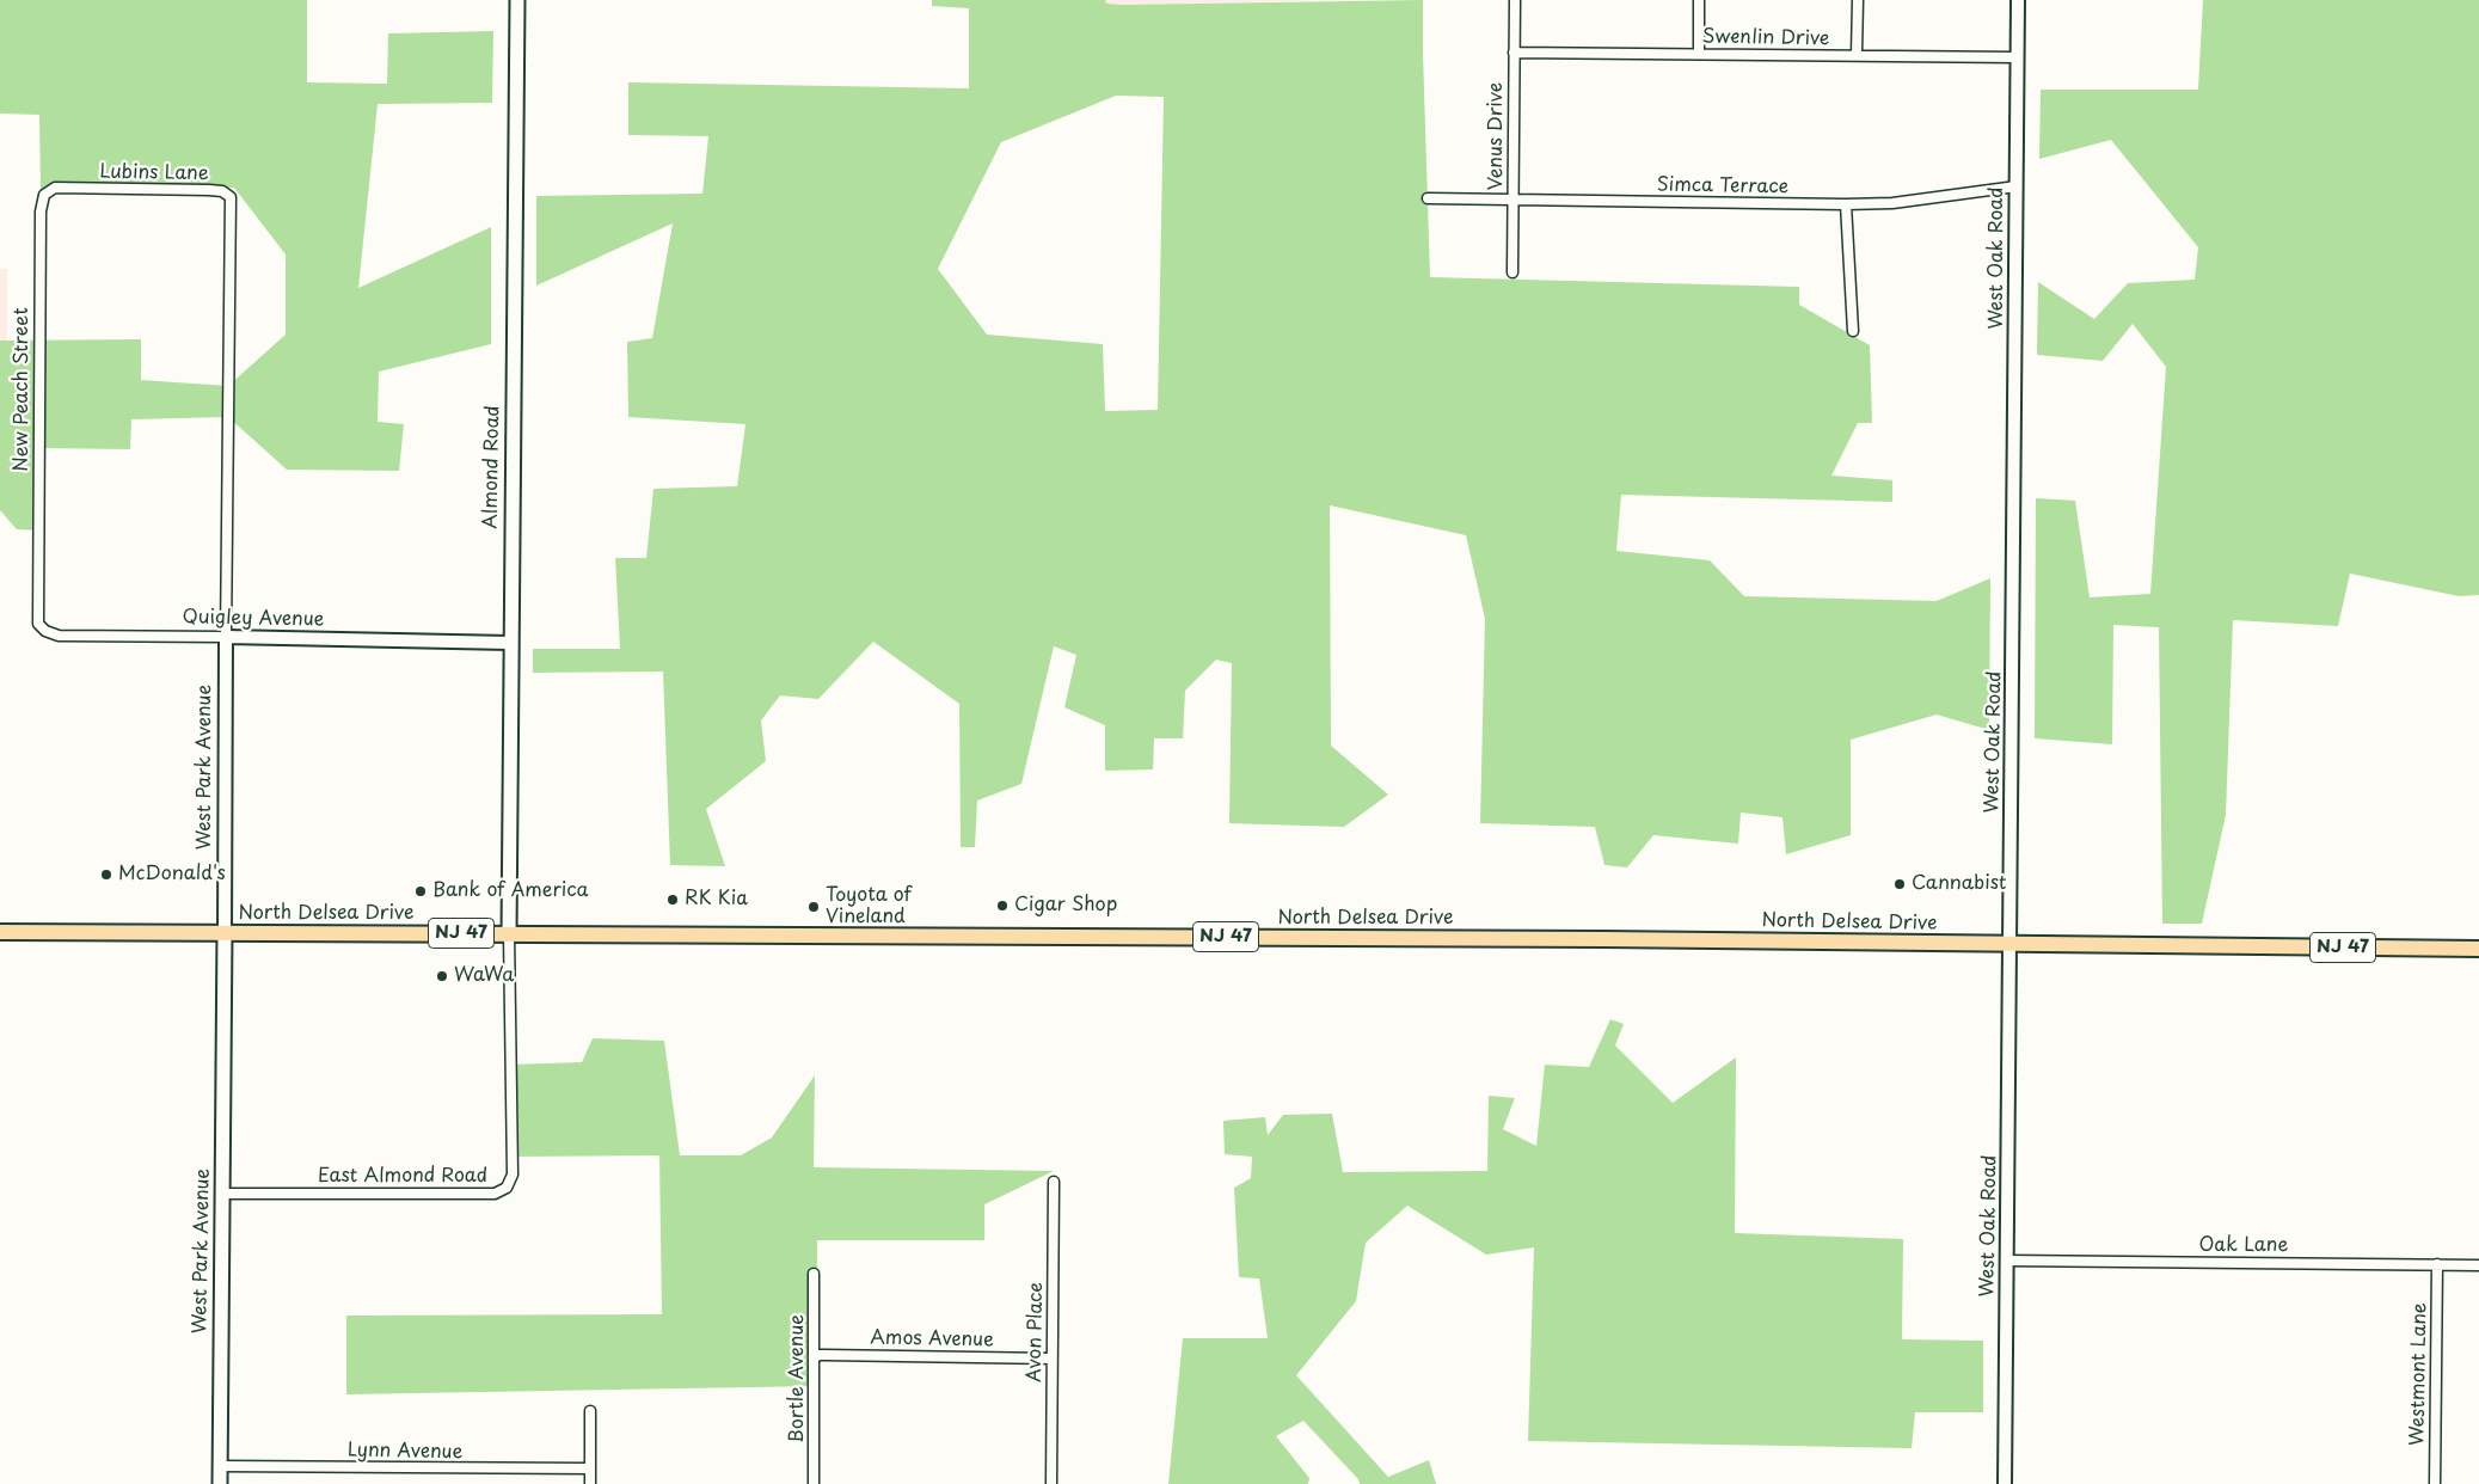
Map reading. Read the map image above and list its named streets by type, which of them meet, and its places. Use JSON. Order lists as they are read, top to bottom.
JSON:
{
  "streets": {
    "main road": [
      "Almond Road",
      "West Park Avenue",
      "North Delsea Drive",
      "NJ 47"
    ],
    "street": [
      "Swenlin Drive",
      "Venus Drive",
      "Lubins Lane",
      "Simca Terrace",
      "West Oak Road",
      "New Peach Street",
      "Quigley Avenue",
      "East Almond Road",
      "Oak Lane",
      "Avon Place",
      "Amos Avenue",
      "Westmont Lane",
      "Bortle Avenue",
      "Lynn Avenue"
    ]
  },
  "crossings": [
    ["Swenlin Drive", "Venus Drive"],
    ["Swenlin Drive", "West Oak Road"],
    ["Venus Drive", "Simca Terrace"],
    ["Lubins Lane", "New Peach Street"],
    ["Lubins Lane", "West Park Avenue"],
    ["Simca Terrace", "West Oak Road"],
    ["West Oak Road", "North Delsea Drive"],
    ["West Oak Road", "Oak Lane"],
    ["New Peach Street", "Quigley Avenue"],
    ["Almond Road", "Quigley Avenue"],
    ["Almond Road", "North Delsea Drive"],
    ["Almond Road", "East Almond Road"],
    ["Quigley Avenue", "West Park Avenue"],
    ["West Park Avenue", "North Delsea Drive"],
    ["West Park Avenue", "East Almond Road"],
    ["West Park Avenue", "Lynn Avenue"],
    ["North Delsea Drive", "East Almond Road"],
    ["Oak Lane", "Westmont Lane"],
    ["Avon Place", "Amos Avenue"],
    ["Amos Avenue", "Bortle Avenue"]
  ],
  "places": [
    "McDonald's",
    "Cannabist",
    "Bank of America",
    "RK Kia",
    "Cigar Shop",
    "Toyota of Vineland",
    "WaWa"
  ]
}
